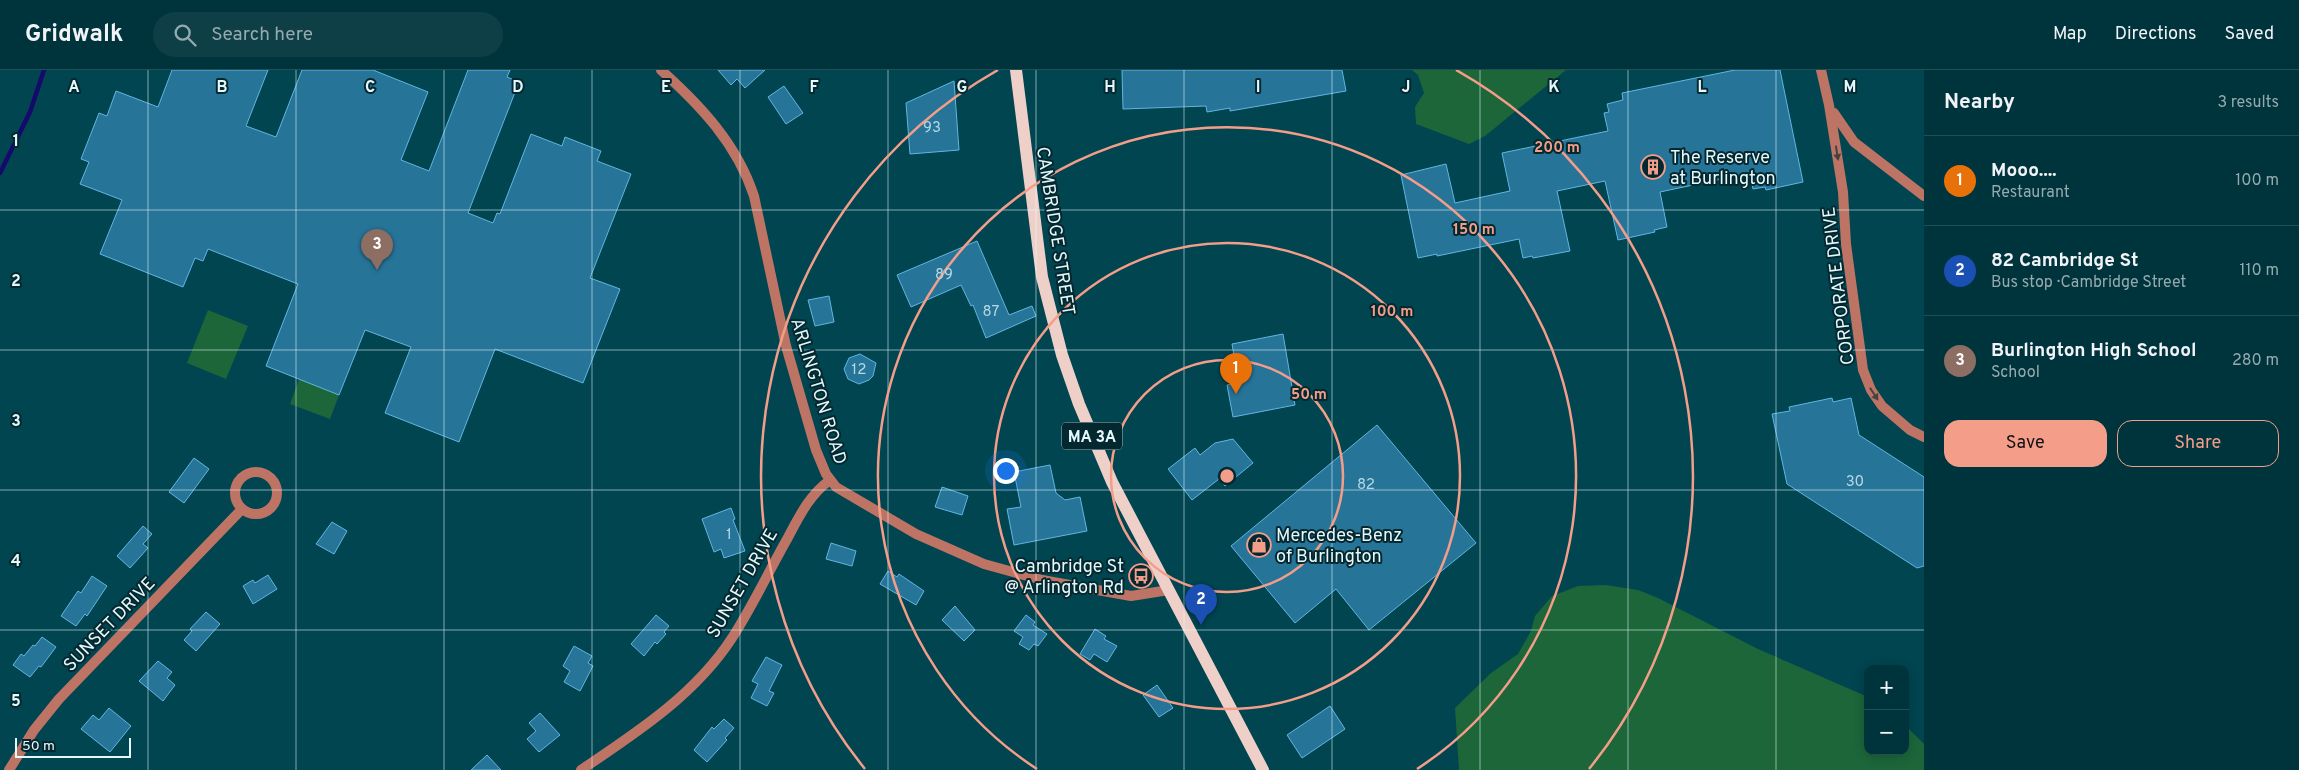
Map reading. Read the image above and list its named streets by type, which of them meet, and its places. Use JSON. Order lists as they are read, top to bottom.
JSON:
{
  "streets": {
    "main road": ["CAMBRIDGE STREET", "MA 3A"],
    "street": ["CORPORATE DRIVE", "ARLINGTON ROAD", "SUNSET DRIVE"]
  },
  "crossings": [
    ["CAMBRIDGE STREET", "ARLINGTON ROAD"],
    ["ARLINGTON ROAD", "SUNSET DRIVE"]
  ],
  "one_way": ["CORPORATE DRIVE"],
  "places": {
    "building": ["The Reserve at Burlington"],
    "shop": ["Mercedes-Benz of Burlington"],
    "bus stop": ["Cambridge St @ Arlington Rd"]
  },
  "house_numbers": [
    "93",
    "89",
    "87",
    "12",
    "30",
    "82",
    "1"
  ],
  "scale_bar": "50 m",
  "page": {
    "header": "Gridwalk",
    "search": "Search here",
    "nav": ["Map", "Directions", "Saved"],
    "heading": ["Nearby", "3 results"],
    "list": [
      {
        "mark": "1",
        "name": "Mooo....",
        "note": "Restaurant",
        "value": "100 m"
      },
      {
        "mark": "2",
        "name": "82 Cambridge St",
        "note": "Bus stop · Cambridge Street",
        "value": "110 m"
      },
      {
        "mark": "3",
        "name": "Burlington High School",
        "note": "School",
        "value": "280 m"
      }
    ],
    "pins": ["3", "1", "2"],
    "buttons": ["Save", "Share"],
    "map_buttons": ["+", "−"],
    "scale": "50 m"
  },
  "grid": {
    "columns": [
      "A",
      "B",
      "C",
      "D",
      "E",
      "F",
      "G",
      "H",
      "I",
      "J",
      "K",
      "L",
      "M"
    ],
    "rows": [
      "1",
      "2",
      "3",
      "4",
      "5"
    ]
  },
  "rings": [
    "200 m",
    "150 m",
    "100 m",
    "50 m"
  ]
}
